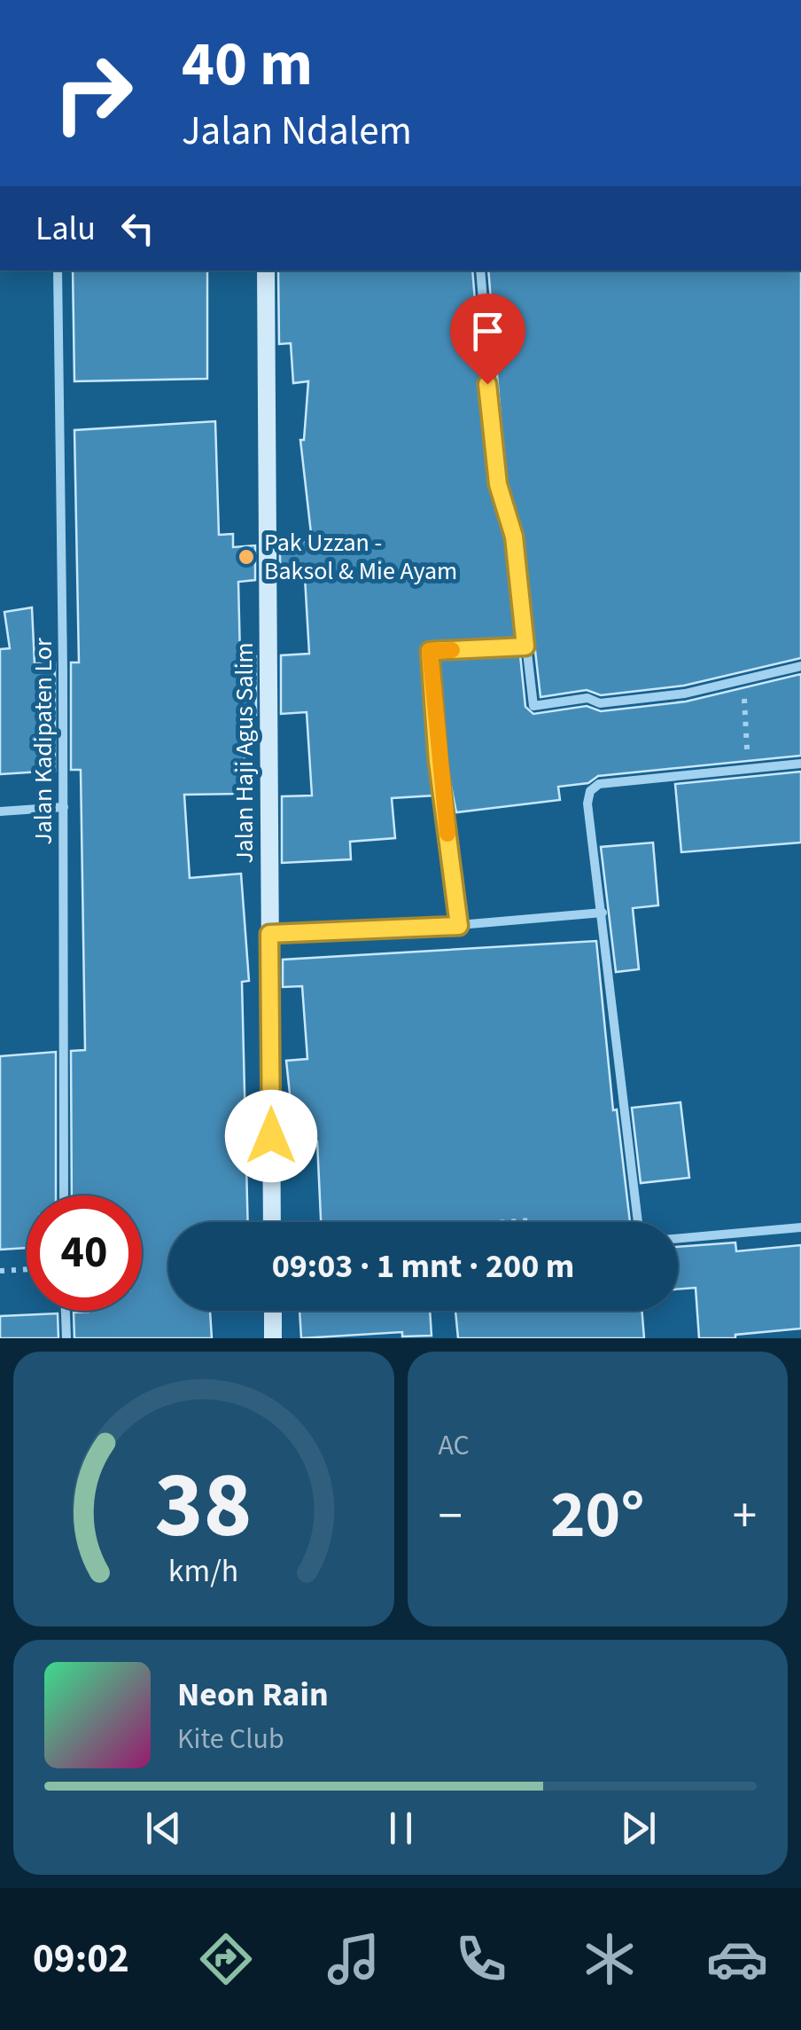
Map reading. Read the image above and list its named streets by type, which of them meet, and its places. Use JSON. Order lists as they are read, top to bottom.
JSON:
{
  "streets": {
    "street": ["Jalan Kadipaten Lor", "Jalan Haji Agus Salim"]
  },
  "places": ["Pak Uzzan - Baksol & Mie Ayam"],
  "page": {
    "turn": ["40 m", "Jalan Ndalem"],
    "then": "Lalu",
    "limit": "40",
    "trip": "09:03 · 1 mnt · 200 m",
    "tile": "AC",
    "heat": ["−", "20°", "+"],
    "song": ["Neon Rain", "Kite Club"],
    "tabs": "09:02",
    "gauge": ["38", "km/h"]
  }
}
